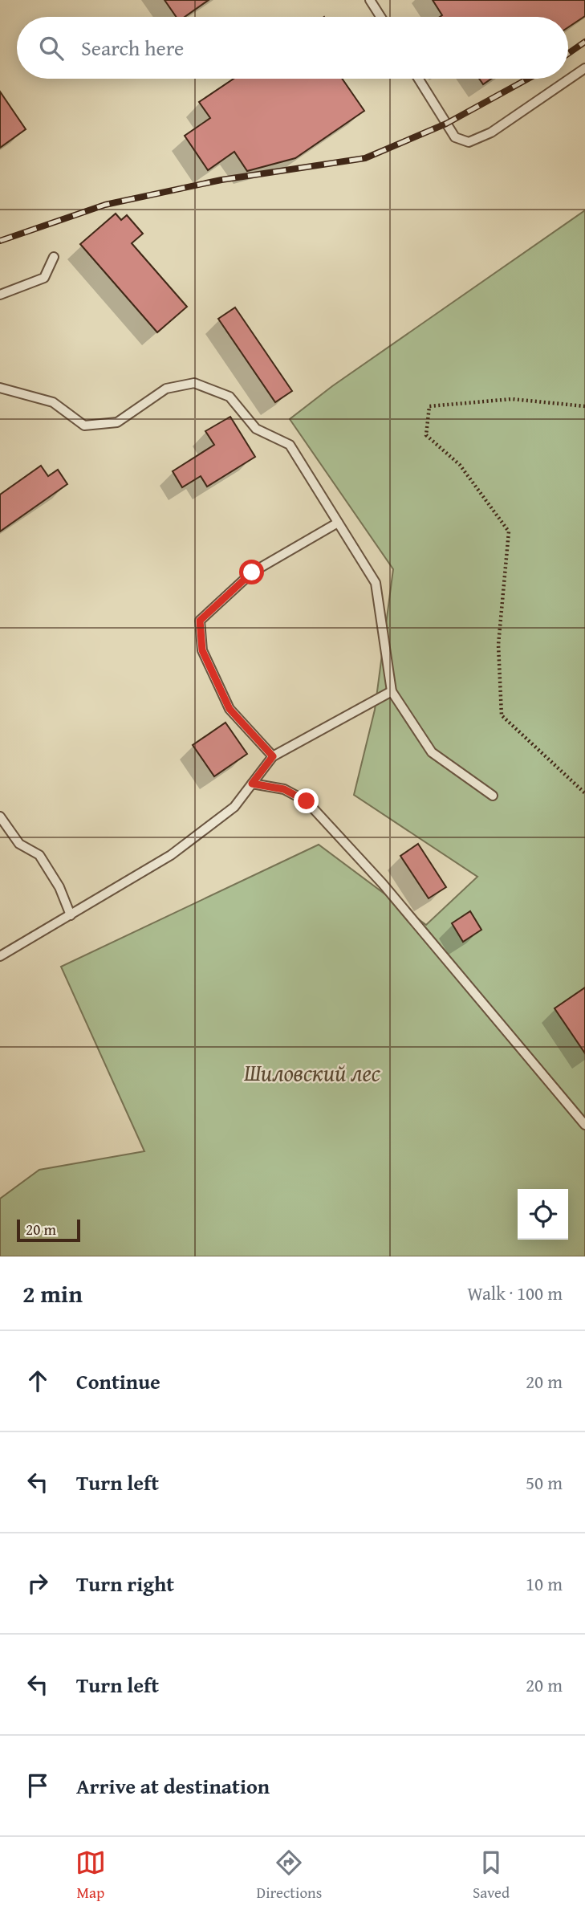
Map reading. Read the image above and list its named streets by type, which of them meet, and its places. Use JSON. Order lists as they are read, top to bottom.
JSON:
{
  "parks": ["Шиловский лес"],
  "scale_bar": "20 m",
  "page": {
    "search": "Search here",
    "scale": "20 m",
    "heading": ["2 min", "Walk · 100 m"],
    "list": [
      ["Continue", "20 m"],
      ["Turn left", "50 m"],
      ["Turn right", "10 m"],
      ["Turn left", "20 m"],
      "Arrive at destination"
    ],
    "nav": ["Map", "Directions", "Saved"]
  }
}
